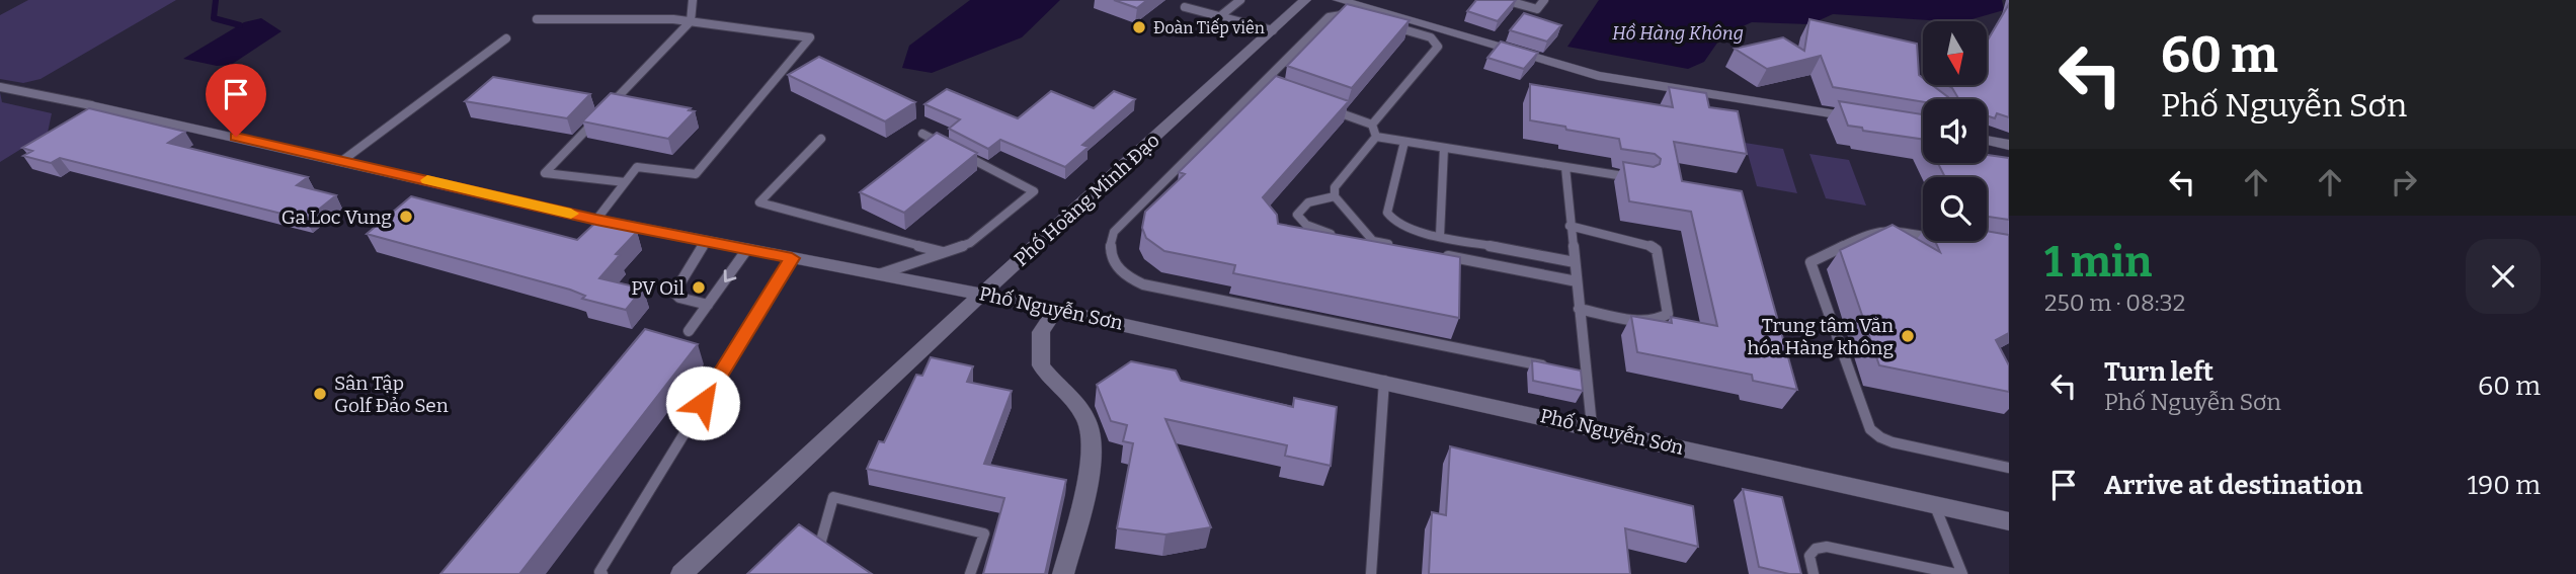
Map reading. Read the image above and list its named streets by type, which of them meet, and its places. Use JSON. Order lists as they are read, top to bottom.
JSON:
{
  "streets": {
    "street": ["Phố Hoàng Minh Đạo", "Phố Nguyễn Sơn"]
  },
  "crossings": [
    ["Phố Hoàng Minh Đạo", "Phố Nguyễn Sơn"]
  ],
  "water": ["Hồ Hàng Không"],
  "places": [
    "Đoàn Tiếp viên",
    "Ga Loc Vung",
    "PV Oil",
    "Trung tâm Văn hóa Hàng không",
    "Sân Tập Golf Đảo Sen"
  ],
  "north": "bottom",
  "page": {
    "turn": ["60 m", "Phố Nguyễn Sơn"],
    "heading": ["1 min", "250 m · 08:32"],
    "list": [
      {
        "name": "Turn left",
        "note": "Phố Nguyễn Sơn",
        "value": "60 m"
      },
      {
        "name": "Arrive at destination",
        "value": "190 m"
      }
    ]
  }
}
